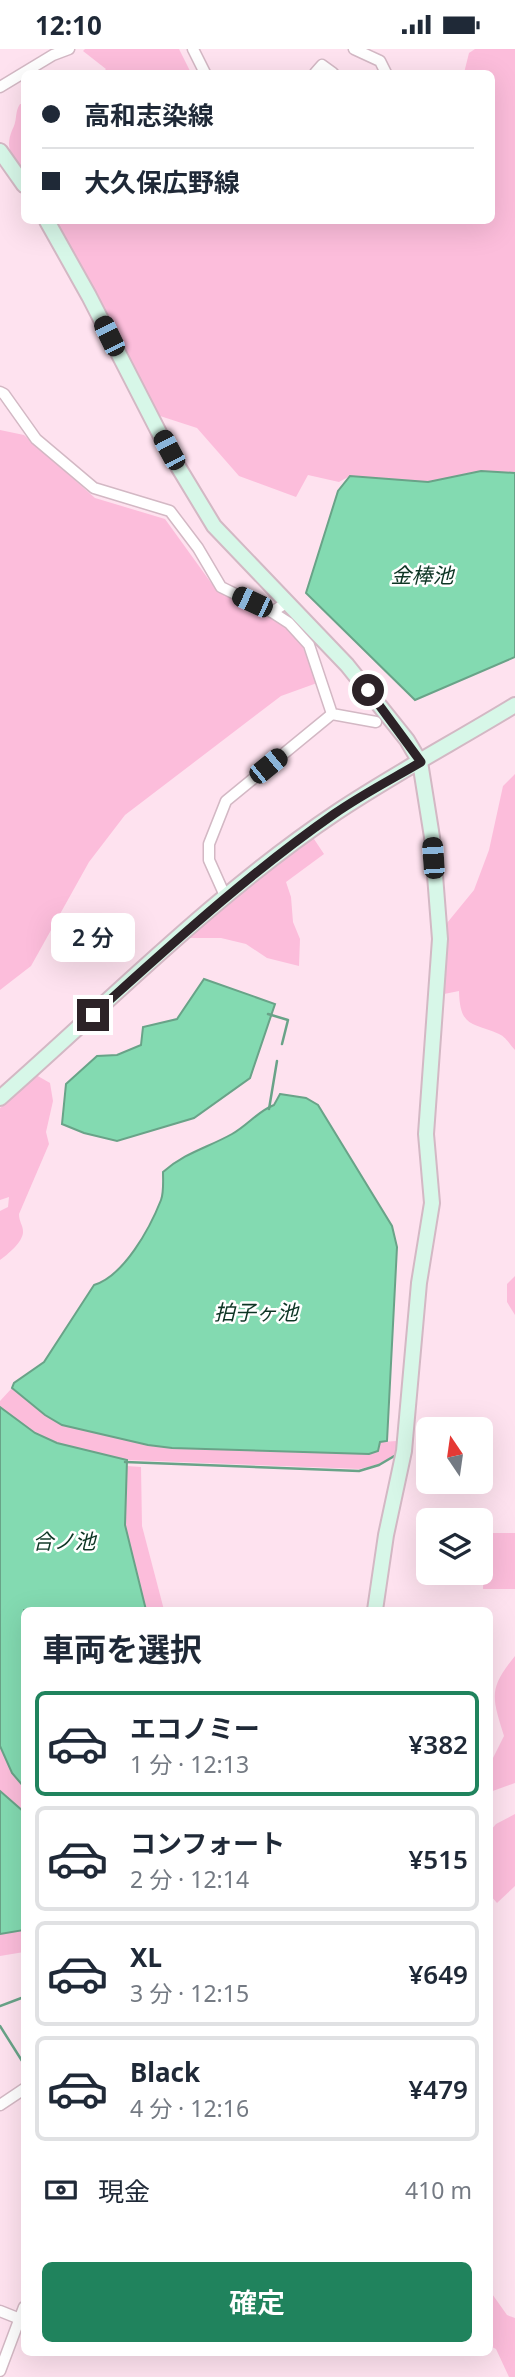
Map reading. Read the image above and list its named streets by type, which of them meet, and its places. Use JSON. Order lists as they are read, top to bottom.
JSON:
{
  "water": ["金棒池", "拍子ヶ池", "合ノ池"],
  "north": "top",
  "page": {
    "status": "12:10",
    "banner": ["高和志染線", "大久保広野線"],
    "bubble": "2 分",
    "heading": "車両を選択",
    "list": [
      {
        "name": "エコノミー",
        "note": "1 分 · 12:13",
        "value": "¥382"
      },
      {
        "name": "コンフォート",
        "note": "2 分 · 12:14",
        "value": "¥515"
      },
      {
        "name": "XL",
        "note": "3 分 · 12:15",
        "value": "¥649"
      },
      {
        "name": "Black",
        "note": "4 分 · 12:16",
        "value": "¥479"
      }
    ],
    "pay": ["現金", "410 m"],
    "buttons": "確定"
  }
}
